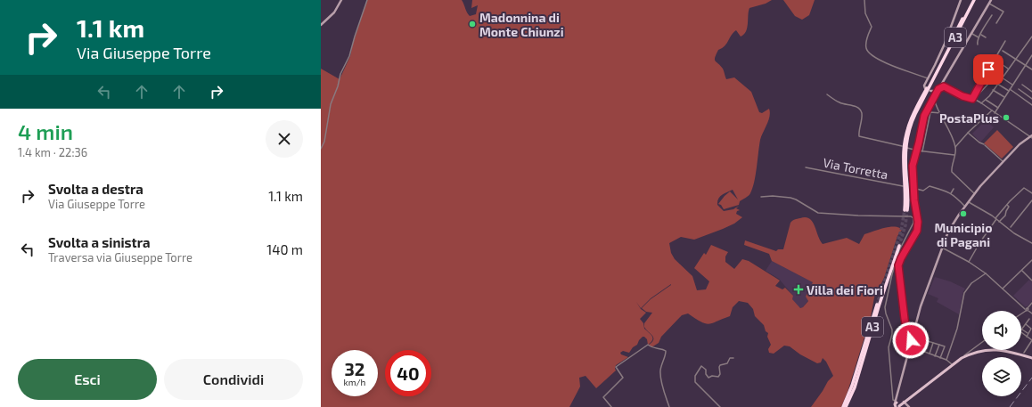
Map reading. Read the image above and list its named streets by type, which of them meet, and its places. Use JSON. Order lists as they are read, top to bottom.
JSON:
{
  "streets": {
    "highway": ["A3"],
    "street": ["Via Torretta"]
  },
  "places": {
    "other": ["Madonnina di Monte Chiunzi", "PostaPlus", "Municipio di Pagani"],
    "health": ["Villa dei Fiori"]
  },
  "page": {
    "turn": ["1.1 km", "Via Giuseppe Torre"],
    "heading": ["4 min", "1.4 km · 22:36"],
    "list": [
      {
        "name": "Svolta a destra",
        "note": "Via Giuseppe Torre",
        "value": "1.1 km"
      },
      {
        "name": "Svolta a sinistra",
        "note": "Traversa via Giuseppe Torre",
        "value": "140 m"
      }
    ],
    "speed": "32 km/h",
    "limit": "40",
    "buttons": ["Esci", "Condividi"]
  }
}
